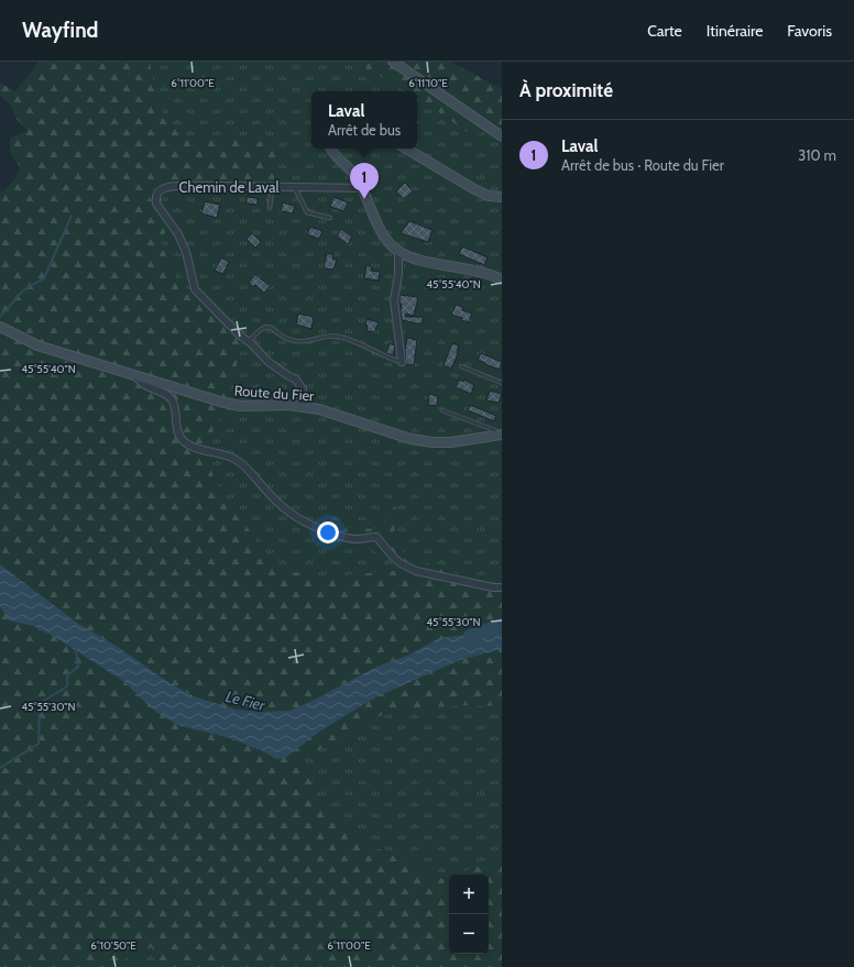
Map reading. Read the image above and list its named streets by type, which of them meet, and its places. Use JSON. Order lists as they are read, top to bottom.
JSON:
{
  "streets": {
    "main road": ["Route du Fier"],
    "street": ["Chemin de Laval"]
  },
  "crossings": [
    ["Chemin de Laval", "Route du Fier"]
  ],
  "water": ["Le Fier"],
  "page": {
    "header": "Wayfind",
    "nav": ["Carte", "Itinéraire", "Favoris"],
    "heading": "À proximité",
    "popup": ["Laval", "Arrêt de bus"],
    "list": [
      {
        "mark": "1",
        "name": "Laval",
        "note": "Arrêt de bus · Route du Fier",
        "value": "310 m"
      }
    ],
    "pins": "1",
    "map_buttons": ["+", "−"]
  },
  "coordinates": [
    "6°11'00\"E",
    "6°11'10\"E",
    "45°55'40\"N",
    "45°55'30\"N",
    "6°10'50\"E"
  ]
}
